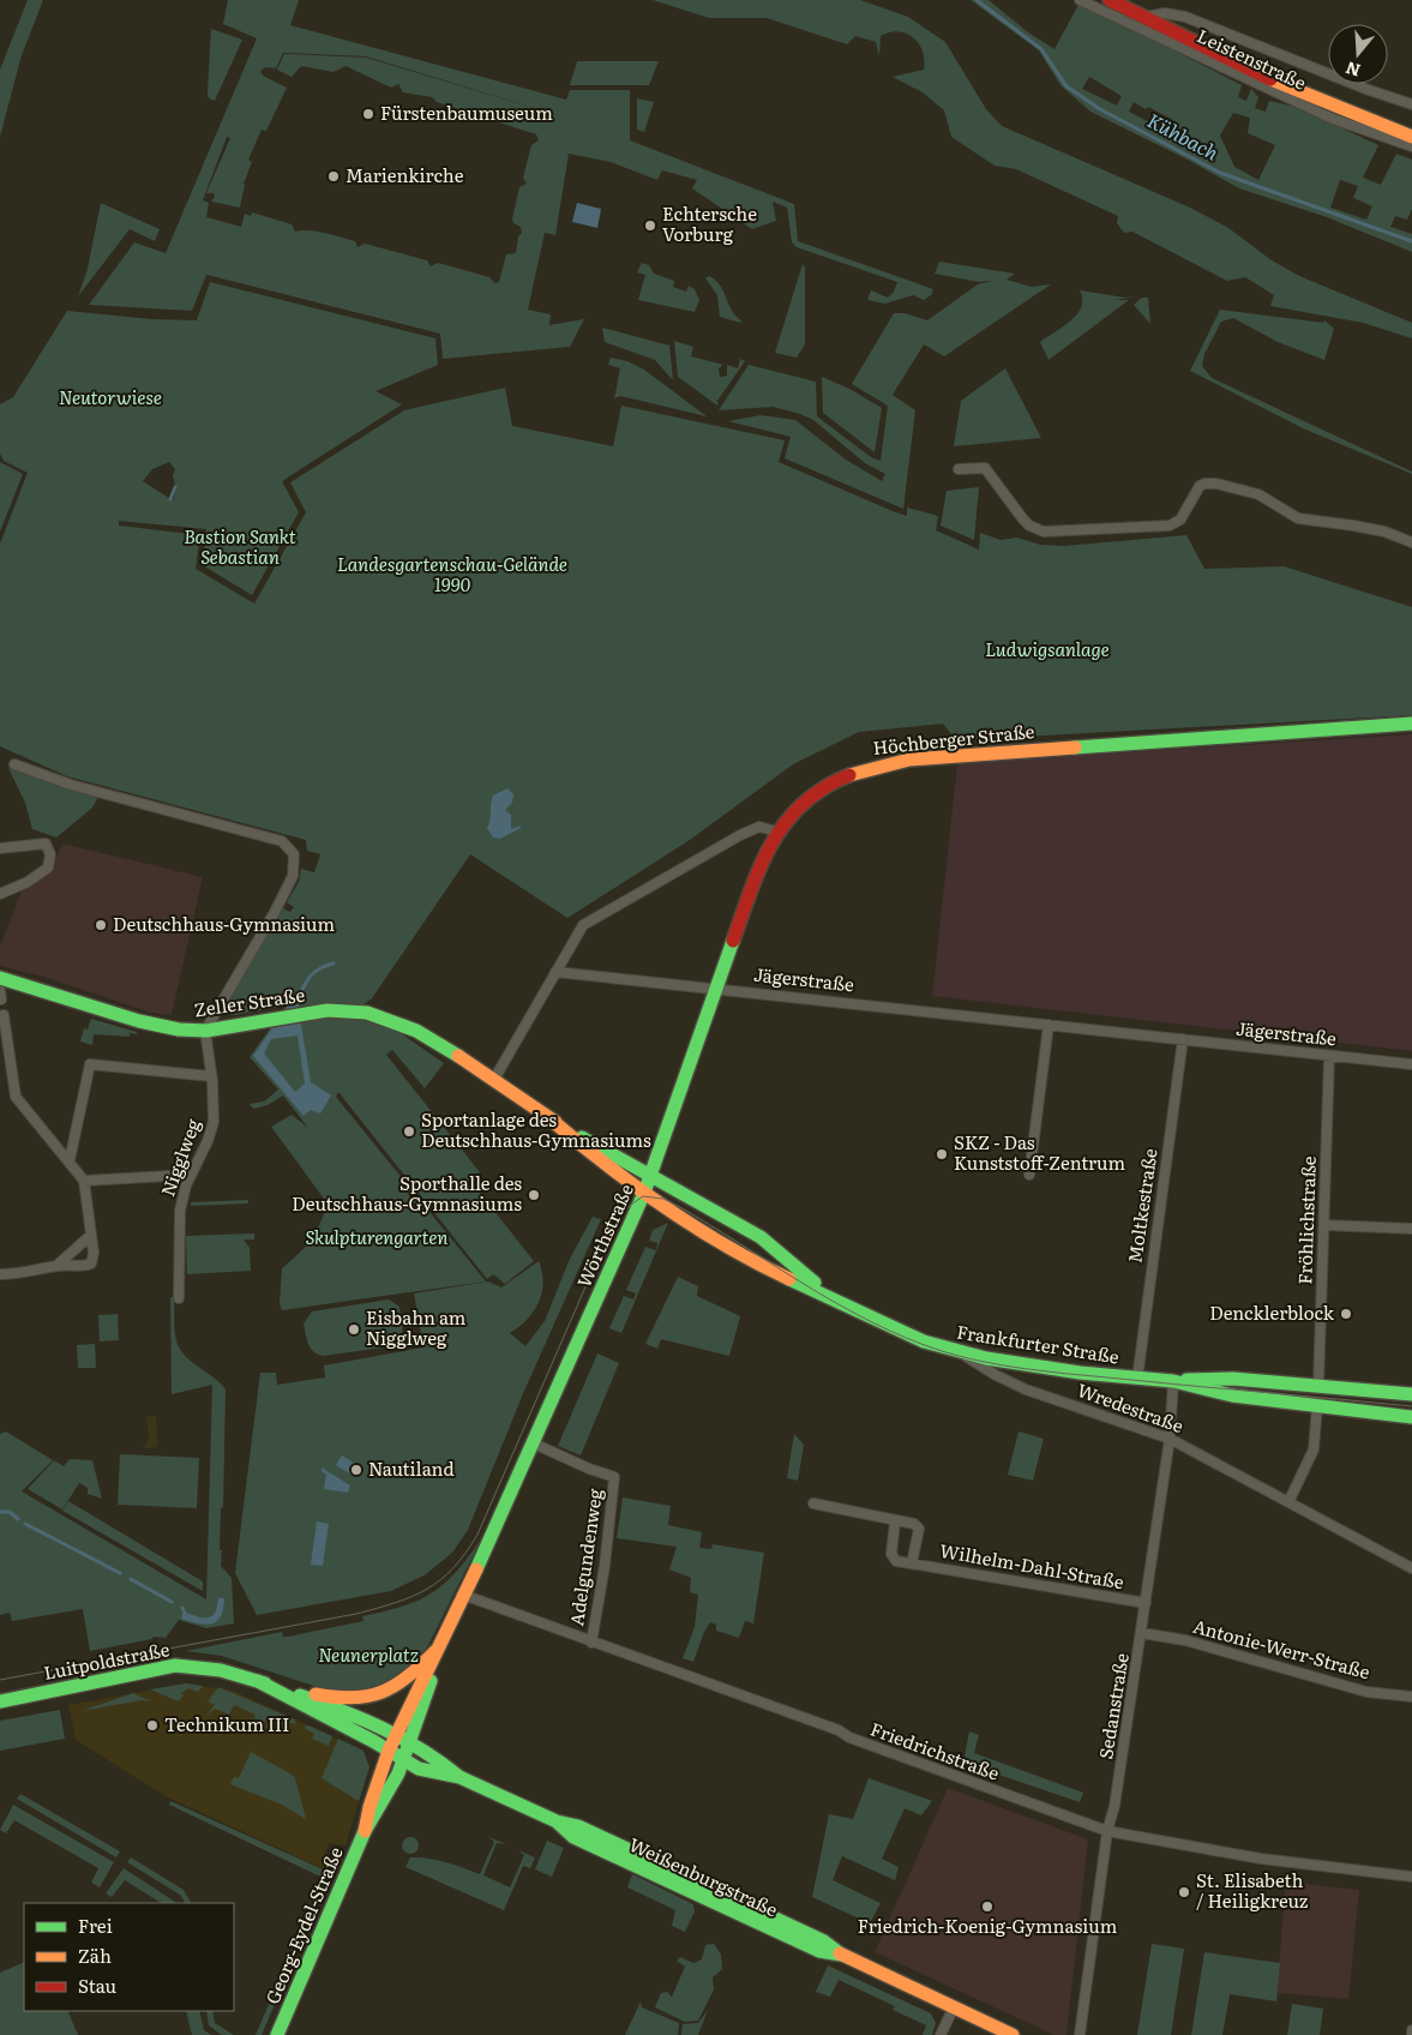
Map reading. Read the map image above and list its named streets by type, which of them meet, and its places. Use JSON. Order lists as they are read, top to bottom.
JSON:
{
  "streets": {
    "main road": [
      "Leistenstraße",
      "Höchberger Straße",
      "Zeller Straße",
      "Wörthstraße",
      "Frankfurter Straße",
      "Luitpoldstraße",
      "Weißenburgstraße",
      "Georg-Eydel-Straße"
    ],
    "street": [
      "Jägerstraße",
      "Nigglweg",
      "Moltkestraße",
      "Fröhlichstraße",
      "Wredestraße",
      "Adelgundenweg",
      "Wilhelm-Dahl-Straße",
      "Antonie-Werr-Straße",
      "Sedanstraße",
      "Friedrichstraße"
    ]
  },
  "crossings": [
    ["Höchberger Straße", "Wörthstraße"],
    ["Jägerstraße", "Moltkestraße"],
    ["Jägerstraße", "Fröhlichstraße"],
    ["Jägerstraße", "Wörthstraße"],
    ["Zeller Straße", "Nigglweg"],
    ["Zeller Straße", "Frankfurter Straße"],
    ["Moltkestraße", "Frankfurter Straße"],
    ["Fröhlichstraße", "Frankfurter Straße"],
    ["Wörthstraße", "Frankfurter Straße"],
    ["Wörthstraße", "Adelgundenweg"],
    ["Wörthstraße", "Friedrichstraße"],
    ["Wörthstraße", "Weißenburgstraße"],
    ["Wörthstraße", "Georg-Eydel-Straße"],
    ["Frankfurter Straße", "Wredestraße"],
    ["Frankfurter Straße", "Sedanstraße"],
    ["Wredestraße", "Sedanstraße"],
    ["Adelgundenweg", "Friedrichstraße"],
    ["Wilhelm-Dahl-Straße", "Sedanstraße"],
    ["Antonie-Werr-Straße", "Sedanstraße"],
    ["Sedanstraße", "Friedrichstraße"],
    ["Weißenburgstraße", "Georg-Eydel-Straße"]
  ],
  "water": ["Kühbach"],
  "parks": [
    "Neutorwiese",
    "Bastion Sankt Sebastian",
    "Landesgartenschau-Gelände 1990",
    "Ludwigsanlage",
    "Skulpturengarten",
    "Neunerplatz"
  ],
  "places": [
    "Fürstenbaumuseum",
    "Marienkirche",
    "Echtersche Vorburg",
    "Deutschhaus-Gymnasium",
    "Sportanlage des Deutschhaus-Gymnasiums",
    "SKZ - Das Kunststoff-Zentrum",
    "Sporthalle des Deutschhaus-Gymnasiums",
    "Dencklerblock",
    "Eisbahn am Nigglweg",
    "Nautiland",
    "Technikum III",
    "St. Elisabeth / Heiligkreuz",
    "Friedrich-Koenig-Gymnasium"
  ],
  "legend": ["Frei", "Zäh", "Stau"],
  "north": "bottom"
}
